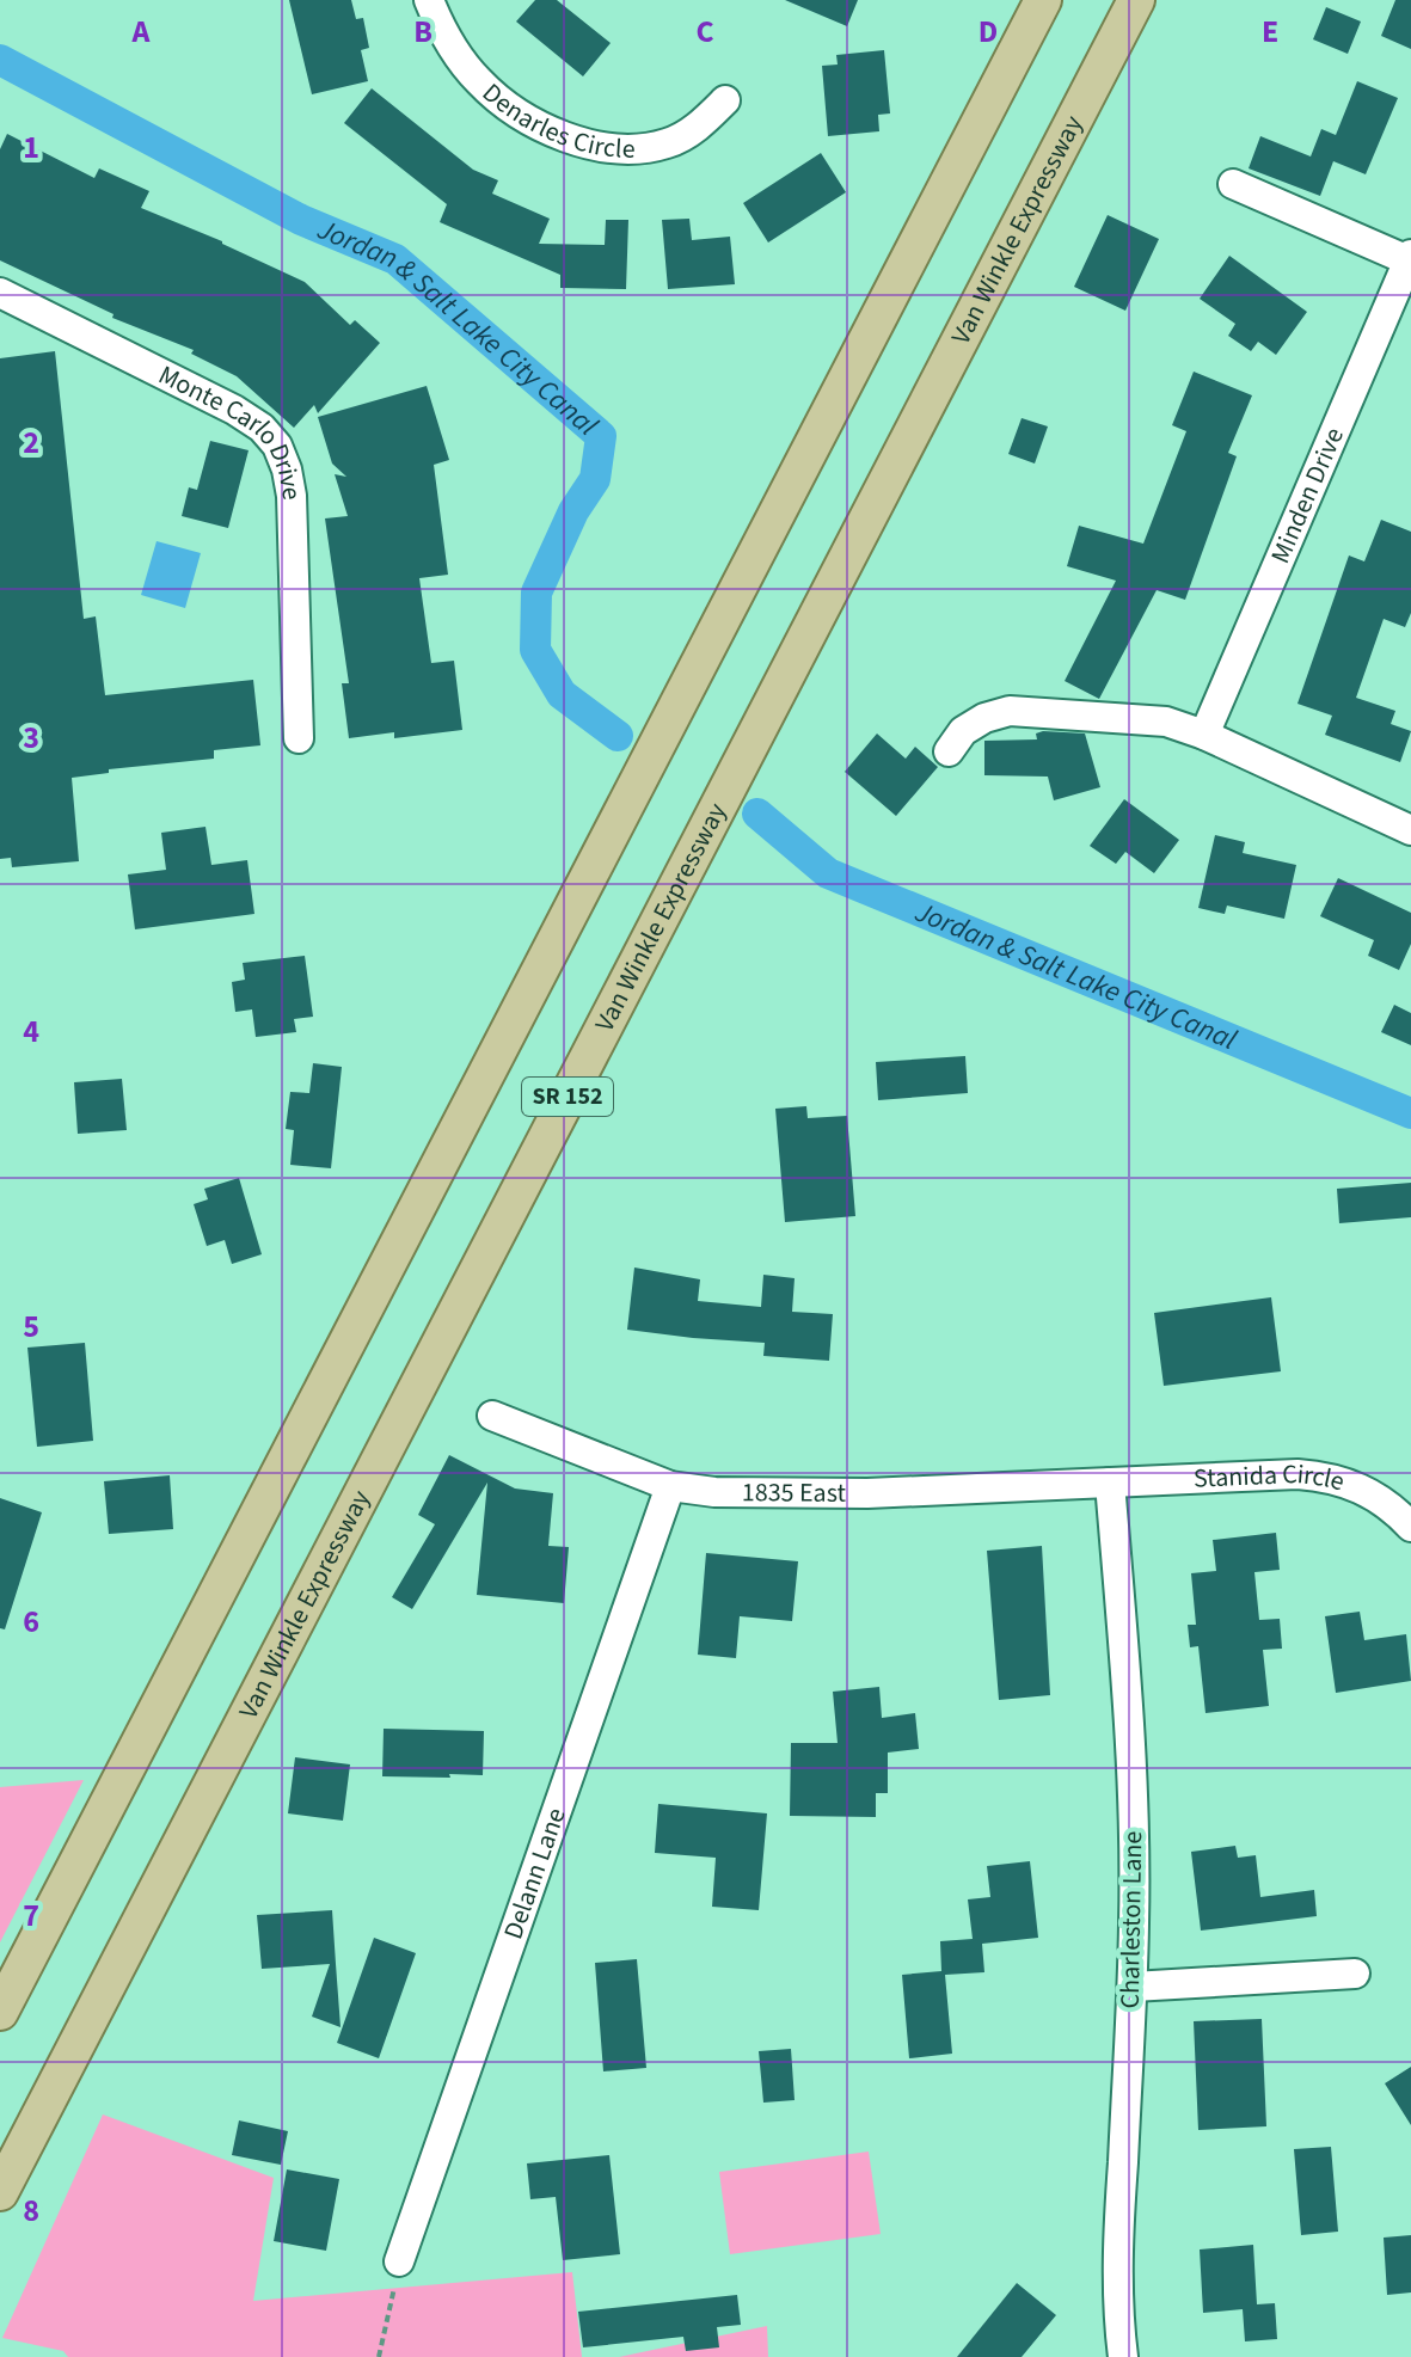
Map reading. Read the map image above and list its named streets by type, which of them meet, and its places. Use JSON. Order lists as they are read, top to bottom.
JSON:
{
  "streets": {
    "main road": ["Van Winkle Expressway", "SR 152"],
    "street": [
      "Denarles Circle",
      "Monte Carlo Drive",
      "Minden Drive",
      "Stanida Circle",
      "1835 East",
      "Delann Lane",
      "Charleston Lane"
    ]
  },
  "crossings": [
    ["Stanida Circle", "1835 East"],
    ["Stanida Circle", "Charleston Lane"],
    ["1835 East", "Delann Lane"],
    ["1835 East", "Charleston Lane"]
  ],
  "water": ["Jordan & Salt Lake City Canal"],
  "grid": {
    "columns": [
      "A",
      "B",
      "C",
      "D",
      "E"
    ],
    "rows": [
      "1",
      "2",
      "3",
      "4",
      "5",
      "6",
      "7",
      "8"
    ]
  }
}
